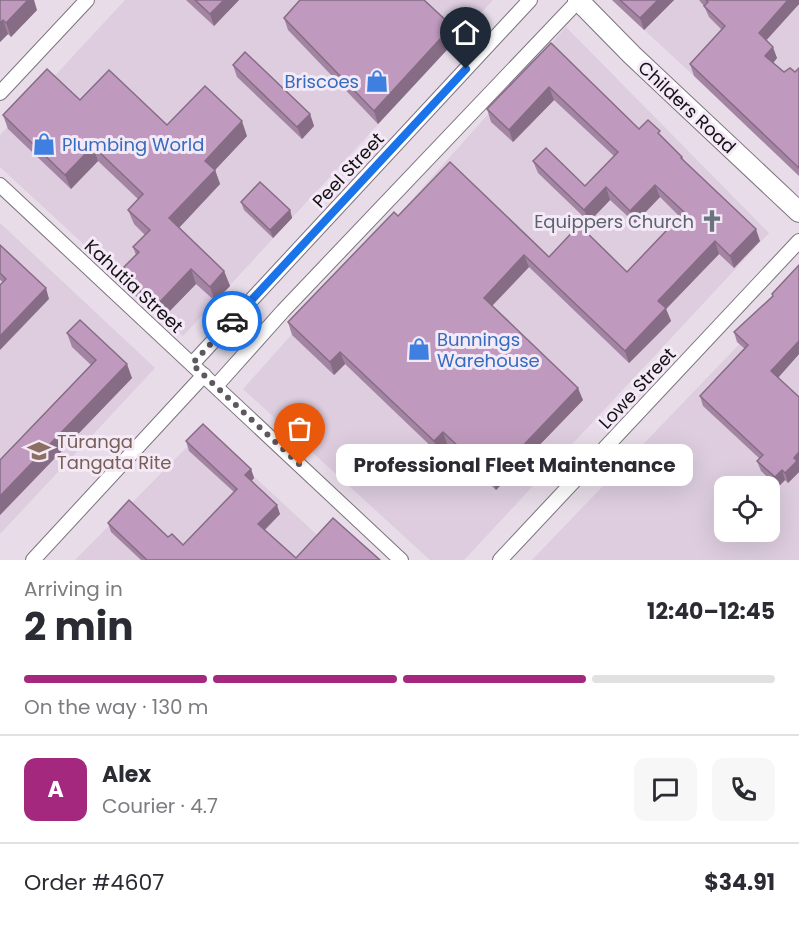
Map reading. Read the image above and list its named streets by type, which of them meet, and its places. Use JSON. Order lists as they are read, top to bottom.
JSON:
{
  "streets": {
    "street": [
      "Childers Road",
      "Peel Street",
      "Kahutia Street",
      "Lowe Street"
    ]
  },
  "crossings": [
    ["Peel Street", "Kahutia Street"]
  ],
  "places": {
    "shop": ["Briscoes", "Plumbing World", "Bunnings Warehouse"],
    "church": ["Equippers Church"],
    "school or university": ["Tūranga Tangata Rite"],
    "other": ["Professional Fleet Maintenance"]
  },
  "page": {
    "bubble": "Professional Fleet Maintenance",
    "heading": ["2 min", "Arriving in", "12:40–12:45"],
    "panel": [
      "Alex",
      "Courier · 4.7",
      "Order #4607",
      "$34.91"
    ],
    "bar": "On the way · 130 m",
    "round": "A"
  }
}
